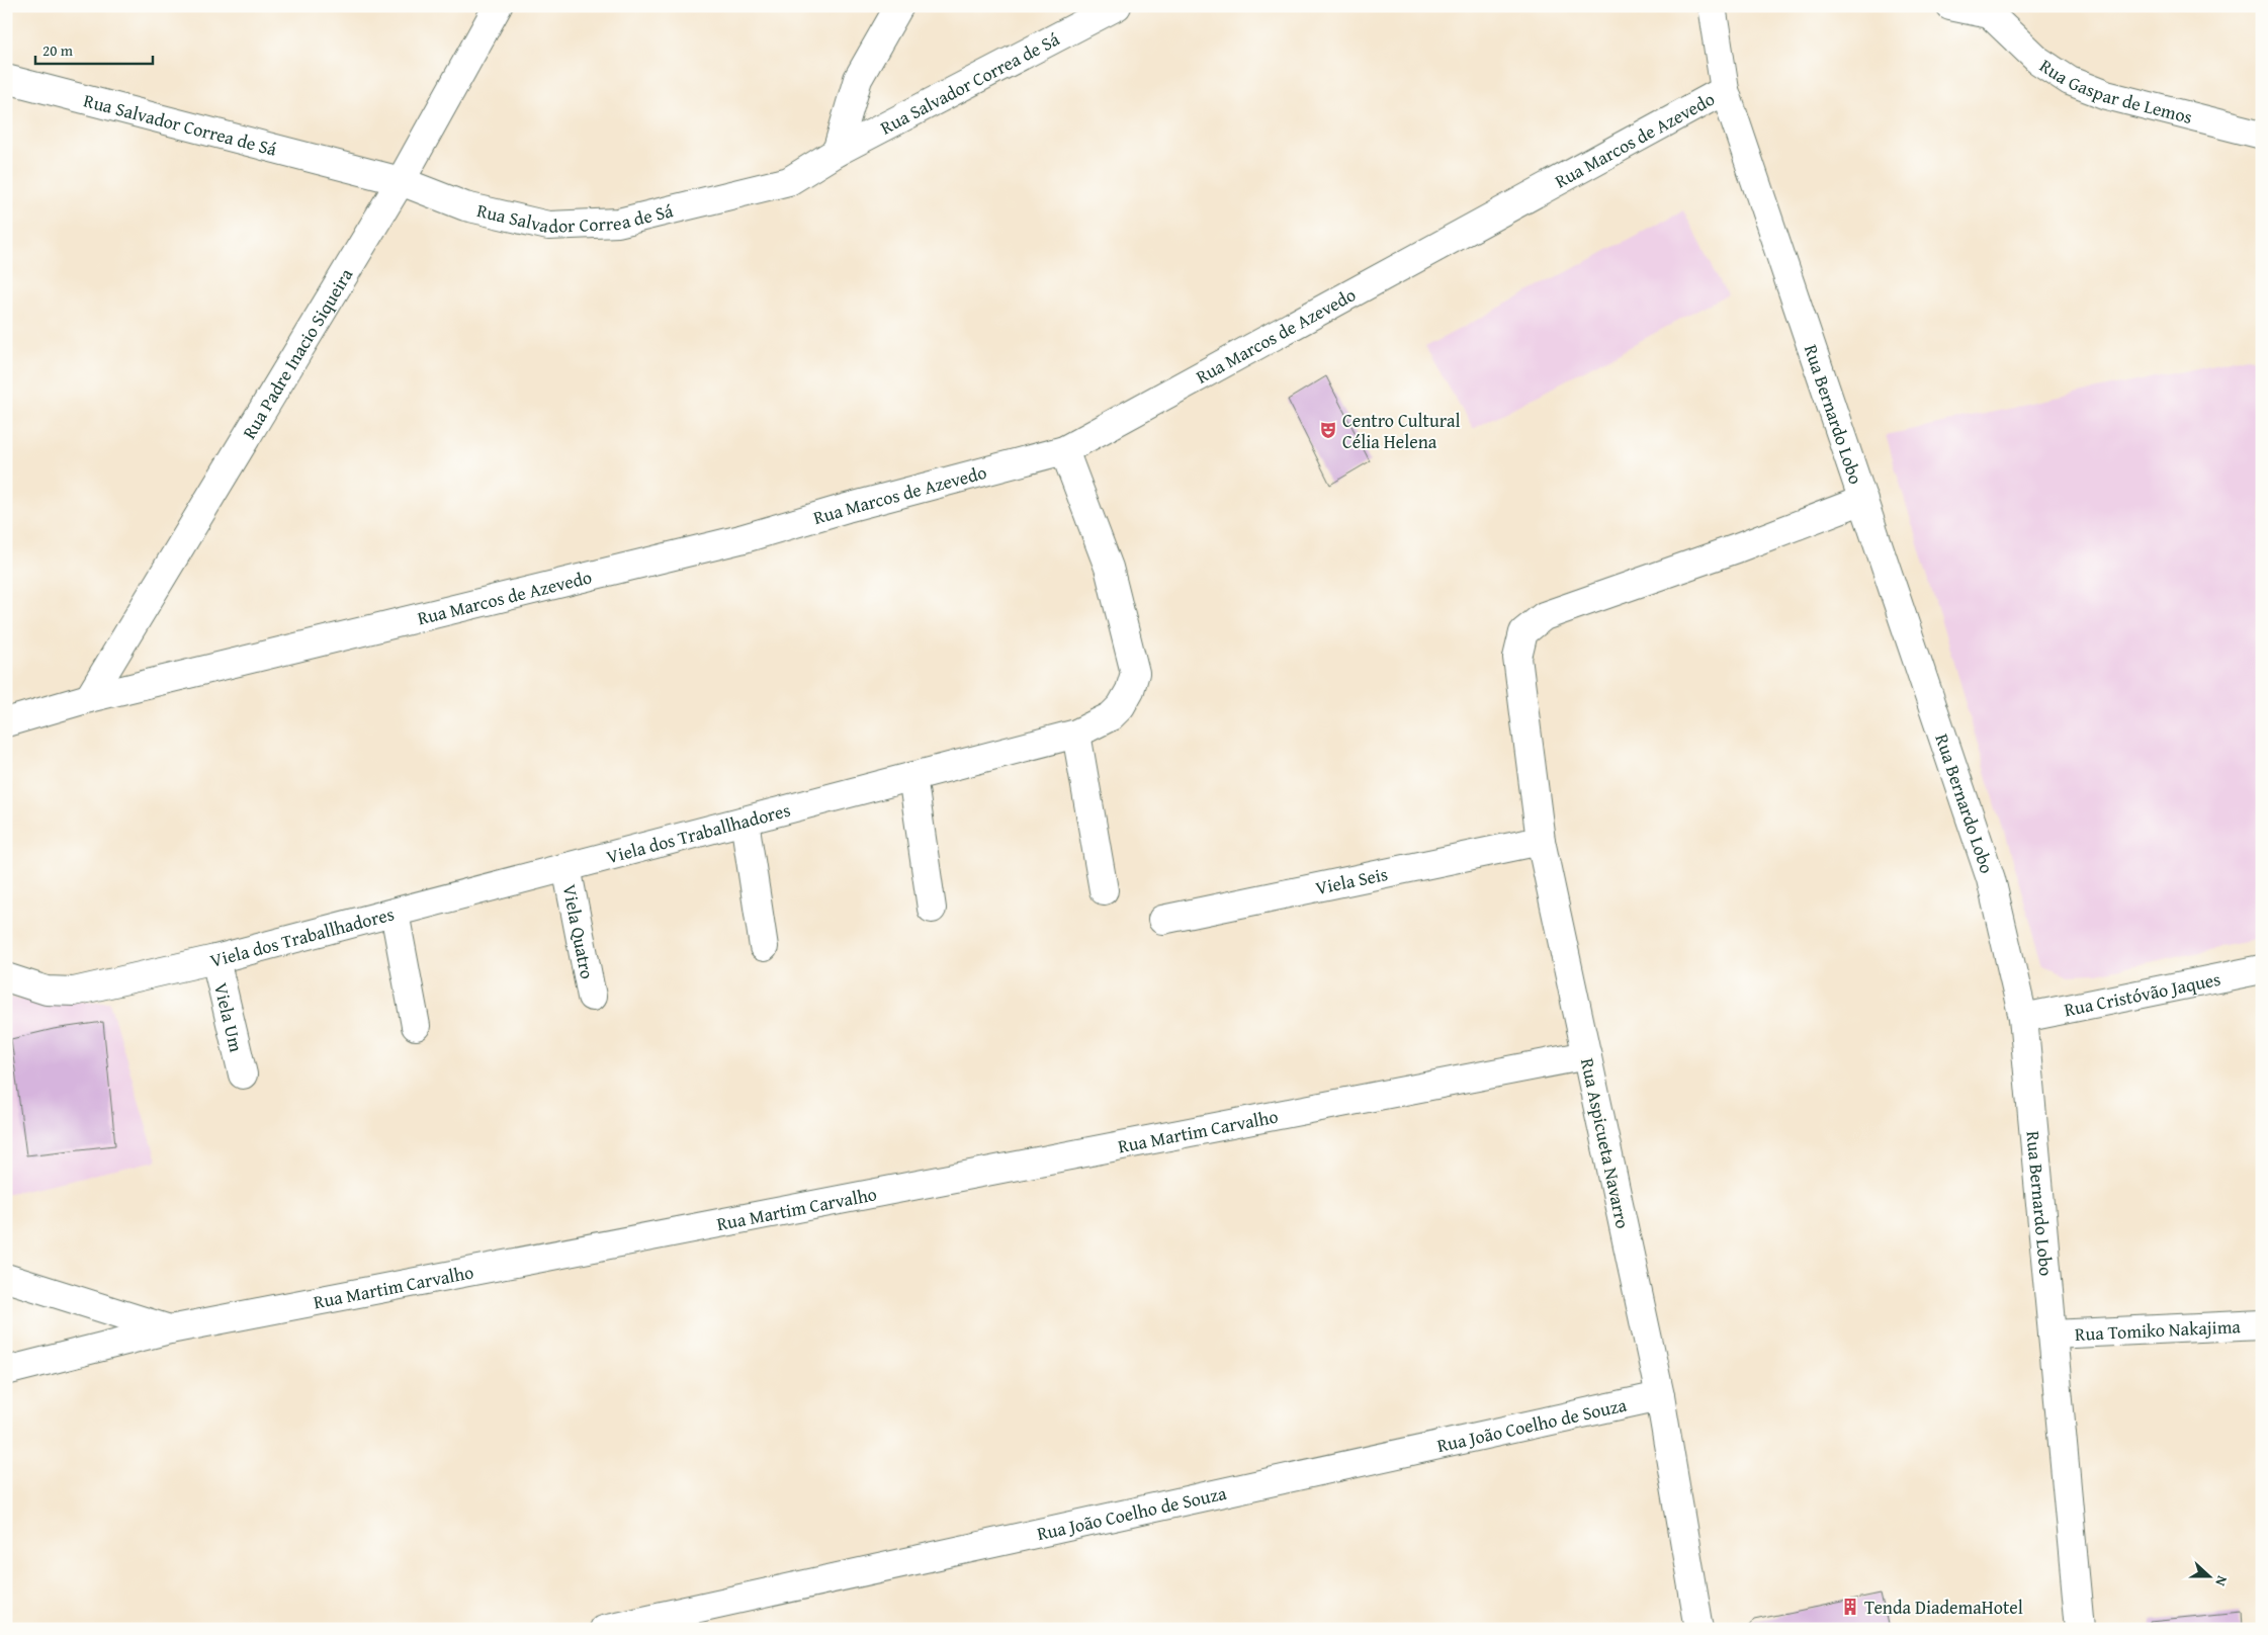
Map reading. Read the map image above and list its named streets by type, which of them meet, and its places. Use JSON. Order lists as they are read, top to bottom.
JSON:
{
  "streets": {
    "street": [
      "Rua Salvador Correa de Sá",
      "Rua Gaspar de Lemos",
      "Rua Marcos de Azevedo",
      "Rua Padre Inacio Siqueira",
      "Rua Bernardo Lobo",
      "Viela dos Traballhadores",
      "Viela Seis",
      "Viela Quatro",
      "Rua Cristóvão Jaques",
      "Viela Um",
      "Rua Martim Carvalho",
      "Rua Aspicueta Navarro",
      "Rua Tomiko Nakajima",
      "Rua João Coelho de Souza"
    ]
  },
  "crossings": [
    ["Rua Salvador Correa de Sá", "Rua Padre Inacio Siqueira"],
    ["Rua Marcos de Azevedo", "Rua Padre Inacio Siqueira"],
    ["Rua Marcos de Azevedo", "Rua Bernardo Lobo"],
    ["Rua Marcos de Azevedo", "Viela dos Traballhadores"],
    ["Rua Bernardo Lobo", "Rua Cristóvão Jaques"],
    ["Rua Bernardo Lobo", "Rua Aspicueta Navarro"],
    ["Rua Bernardo Lobo", "Rua Tomiko Nakajima"],
    ["Viela dos Traballhadores", "Viela Quatro"],
    ["Viela dos Traballhadores", "Viela Um"],
    ["Viela Seis", "Rua Aspicueta Navarro"],
    ["Rua Martim Carvalho", "Rua Aspicueta Navarro"],
    ["Rua Aspicueta Navarro", "Rua João Coelho de Souza"]
  ],
  "places": {
    "theatre": ["Centro Cultural Célia Helena"],
    "building": ["Tenda DiademaHotel"]
  },
  "scale_bar": "20 m",
  "north": "right"
}
